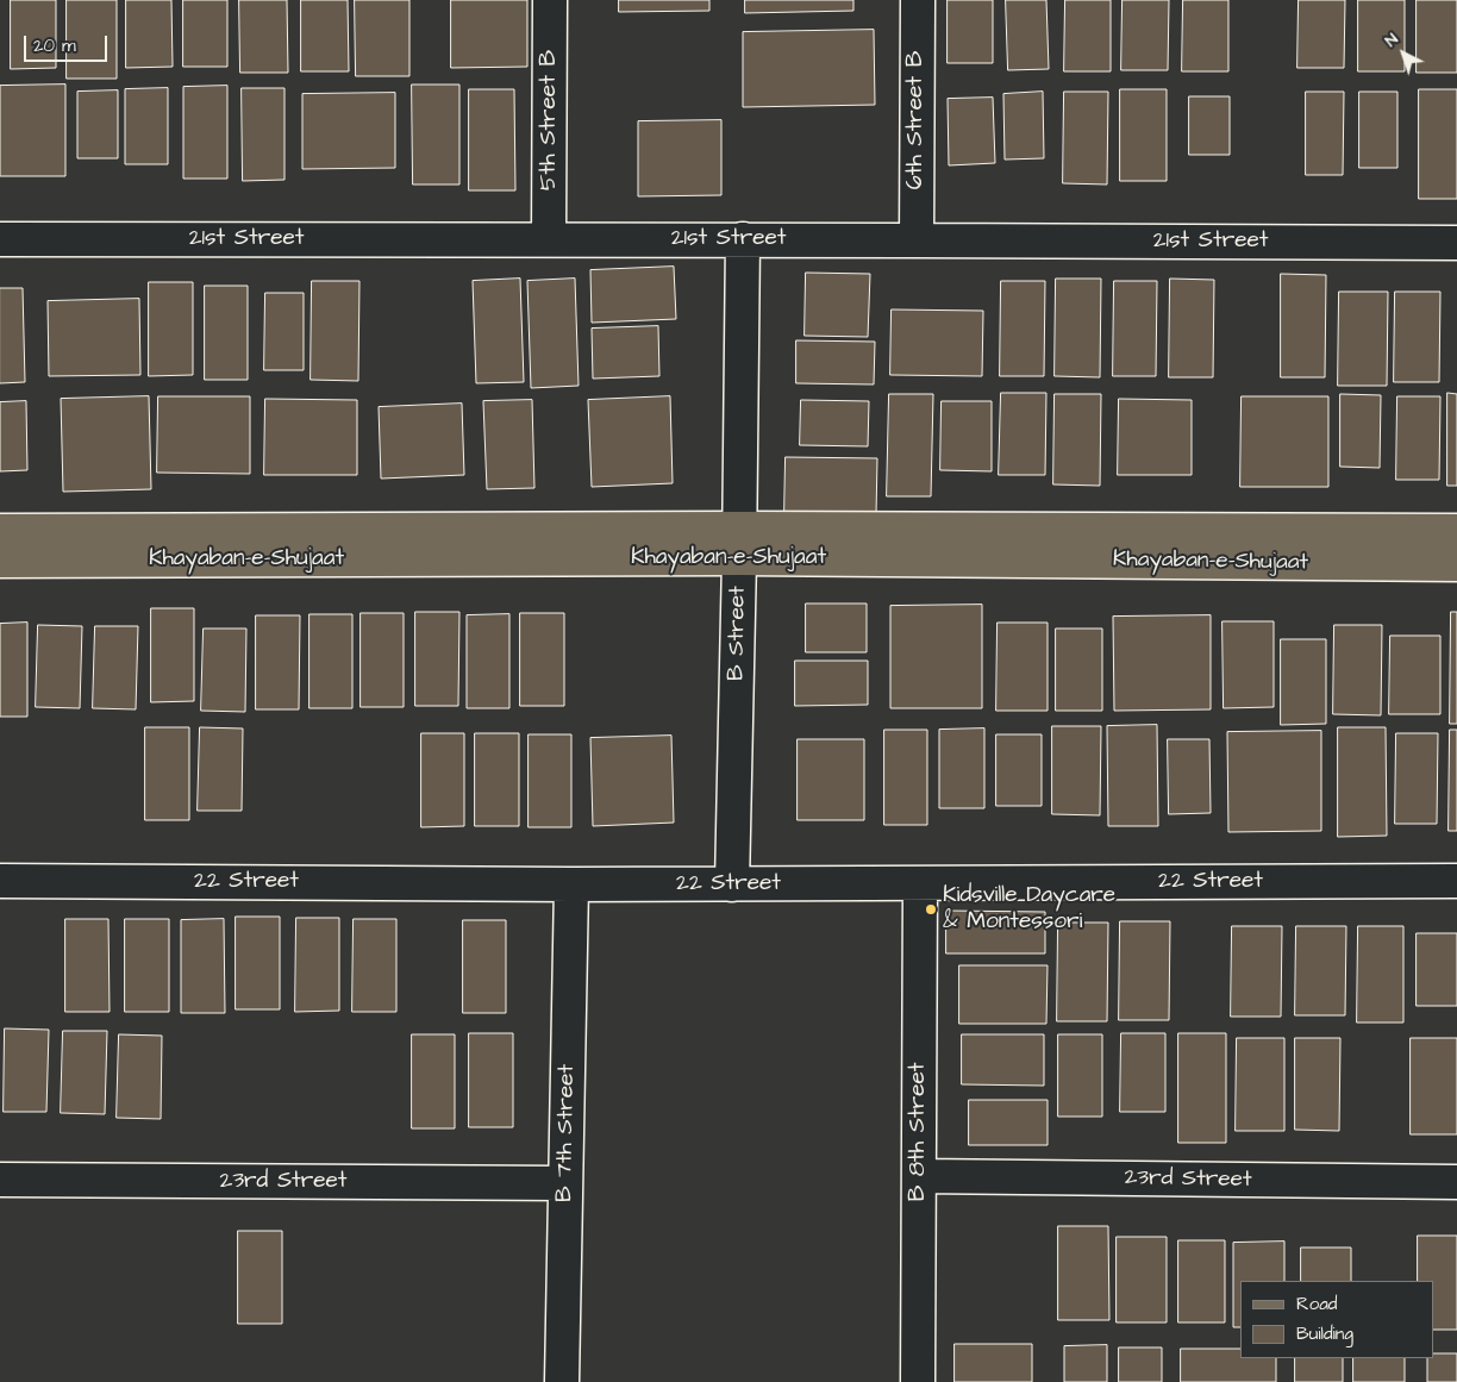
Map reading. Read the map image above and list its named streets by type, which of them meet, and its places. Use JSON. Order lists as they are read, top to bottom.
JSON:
{
  "streets": {
    "main road": ["Khayaban-e-Shujaat"],
    "street": [
      "5th Street B",
      "6th Street B",
      "21st Street",
      "B Street",
      "22 Street",
      "B 8th Street",
      "B 7th Street",
      "23rd Street"
    ]
  },
  "crossings": [
    ["5th Street B", "21st Street"],
    ["6th Street B", "21st Street"],
    ["21st Street", "B Street"],
    ["Khayaban-e-Shujaat", "B Street"],
    ["B Street", "22 Street"],
    ["22 Street", "B 8th Street"],
    ["22 Street", "B 7th Street"],
    ["B 8th Street", "23rd Street"],
    ["B 7th Street", "23rd Street"]
  ],
  "places": ["Kidsville Daycare & Montessori"],
  "legend": ["Road", "Building"],
  "scale_bar": "20 m",
  "north": "top left"
}
